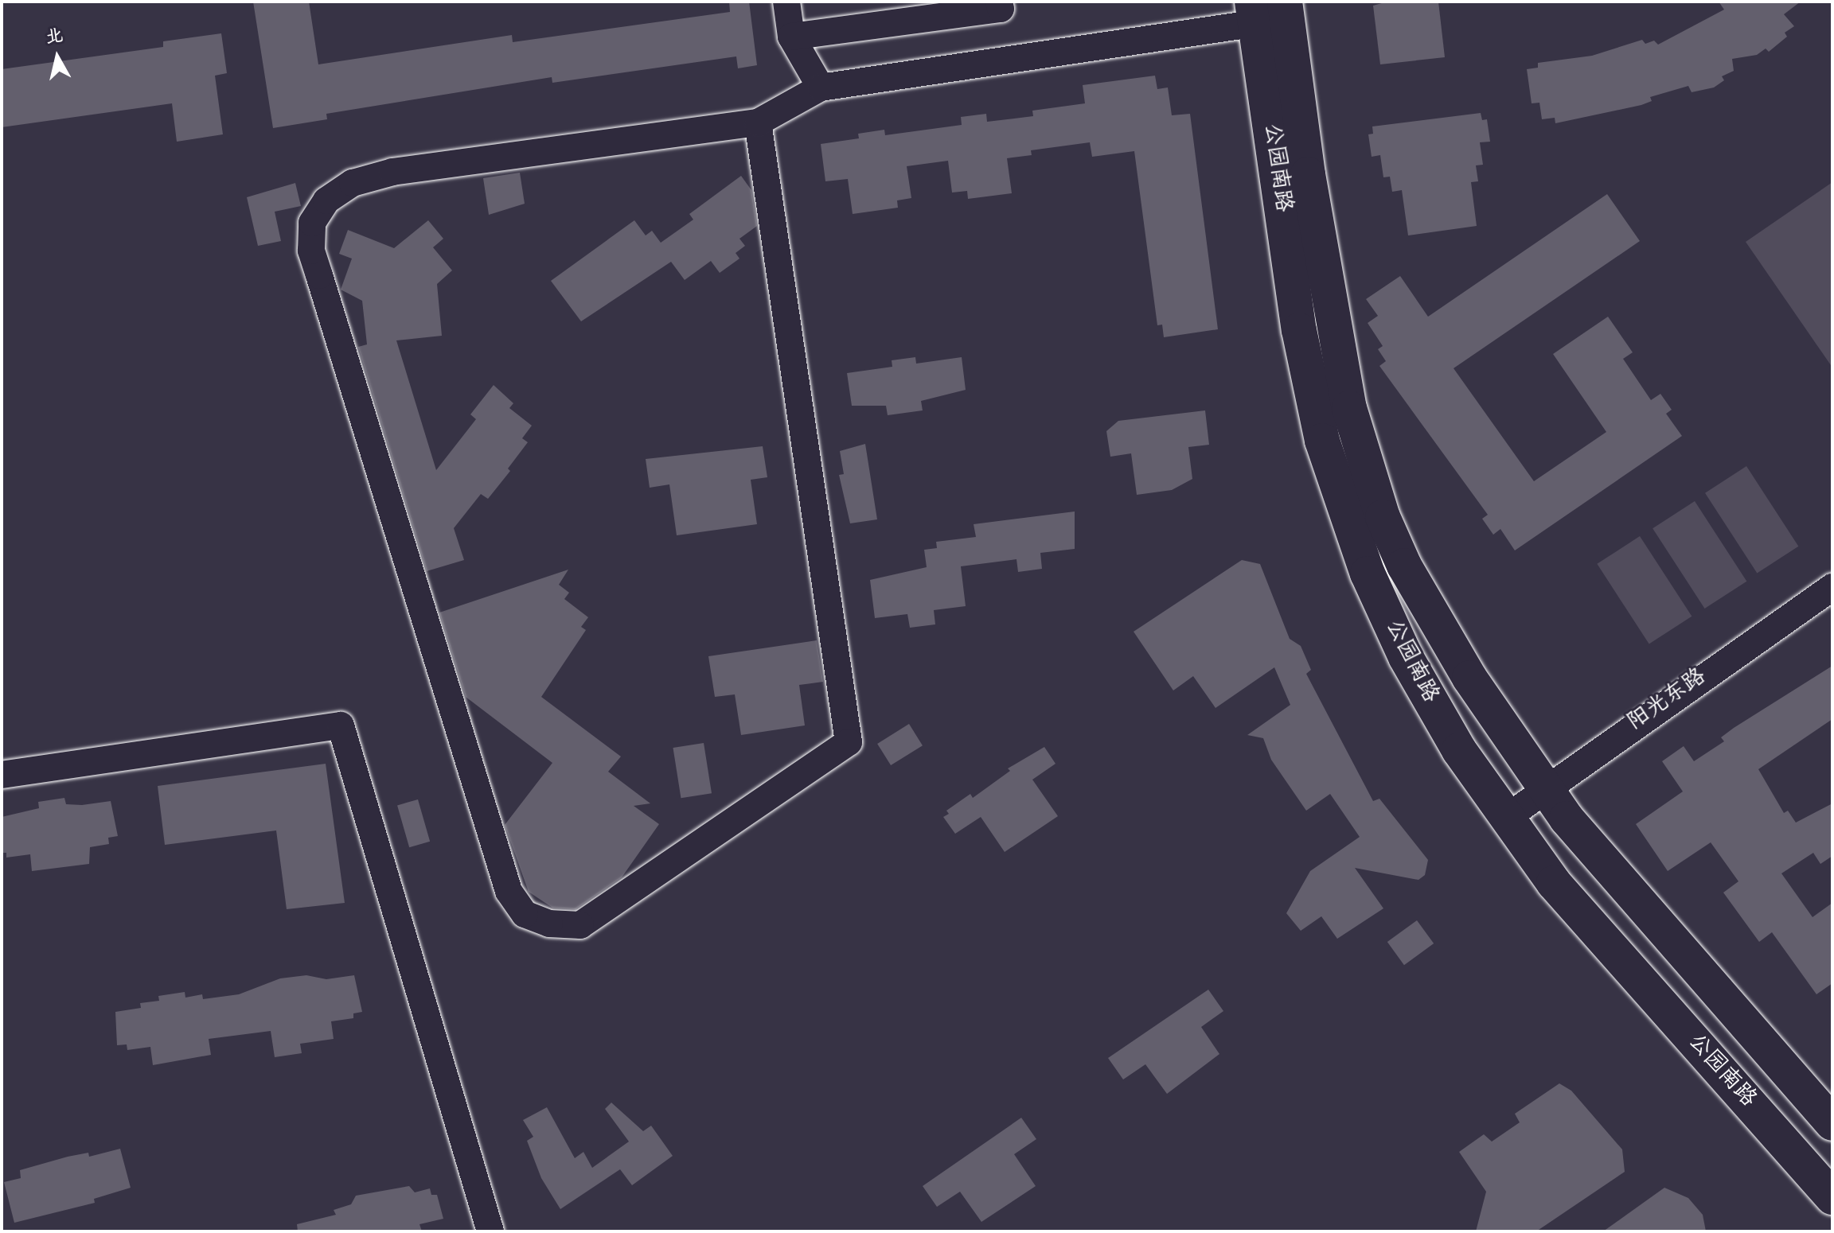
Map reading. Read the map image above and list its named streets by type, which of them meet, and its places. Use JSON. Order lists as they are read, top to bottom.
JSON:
{
  "streets": {
    "main road": ["公园南路"],
    "street": ["阳光东路"]
  },
  "crossings": [
    ["公园南路", "阳光东路"]
  ],
  "north": "top"
}
